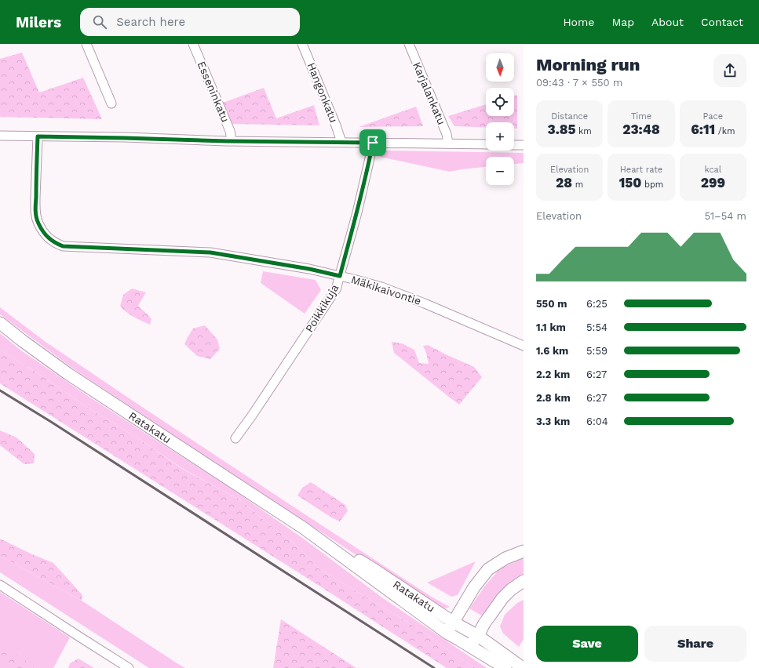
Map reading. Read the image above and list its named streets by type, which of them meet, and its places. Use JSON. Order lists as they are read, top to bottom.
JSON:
{
  "streets": {
    "main road": ["Ratakatu"],
    "street": [
      "Esseninkatu",
      "Hangonkatu",
      "Karjalankatu",
      "Mäkikaivontie",
      "Poikkikuja"
    ]
  },
  "crossings": [
    ["Mäkikaivontie", "Poikkikuja"]
  ],
  "north": "bottom",
  "page": {
    "header": "Milers",
    "search": "Search here",
    "nav": [
      "Home",
      "Map",
      "About",
      "Contact"
    ],
    "heading": ["Morning run", "09:43 · 7 × 550 m"],
    "map_buttons": ["+", "−"],
    "stats": [
      ["Distance", "3.85 km"],
      ["Time", "23:48"],
      ["Pace", "6:11 /km"],
      ["Elevation", "28 m"],
      ["Heart rate", "150 bpm"],
      ["kcal", "299"]
    ],
    "chart": ["Elevation", "51–54 m"],
    "list": [
      {
        "name": "550 m",
        "note": "6:25"
      },
      {
        "name": "1.1 km",
        "note": "5:54"
      },
      {
        "name": "1.6 km",
        "note": "5:59"
      },
      {
        "name": "2.2 km",
        "note": "6:27"
      },
      {
        "name": "2.8 km",
        "note": "6:27"
      },
      {
        "name": "3.3 km",
        "note": "6:04"
      }
    ],
    "buttons": ["Save", "Share"]
  }
}
